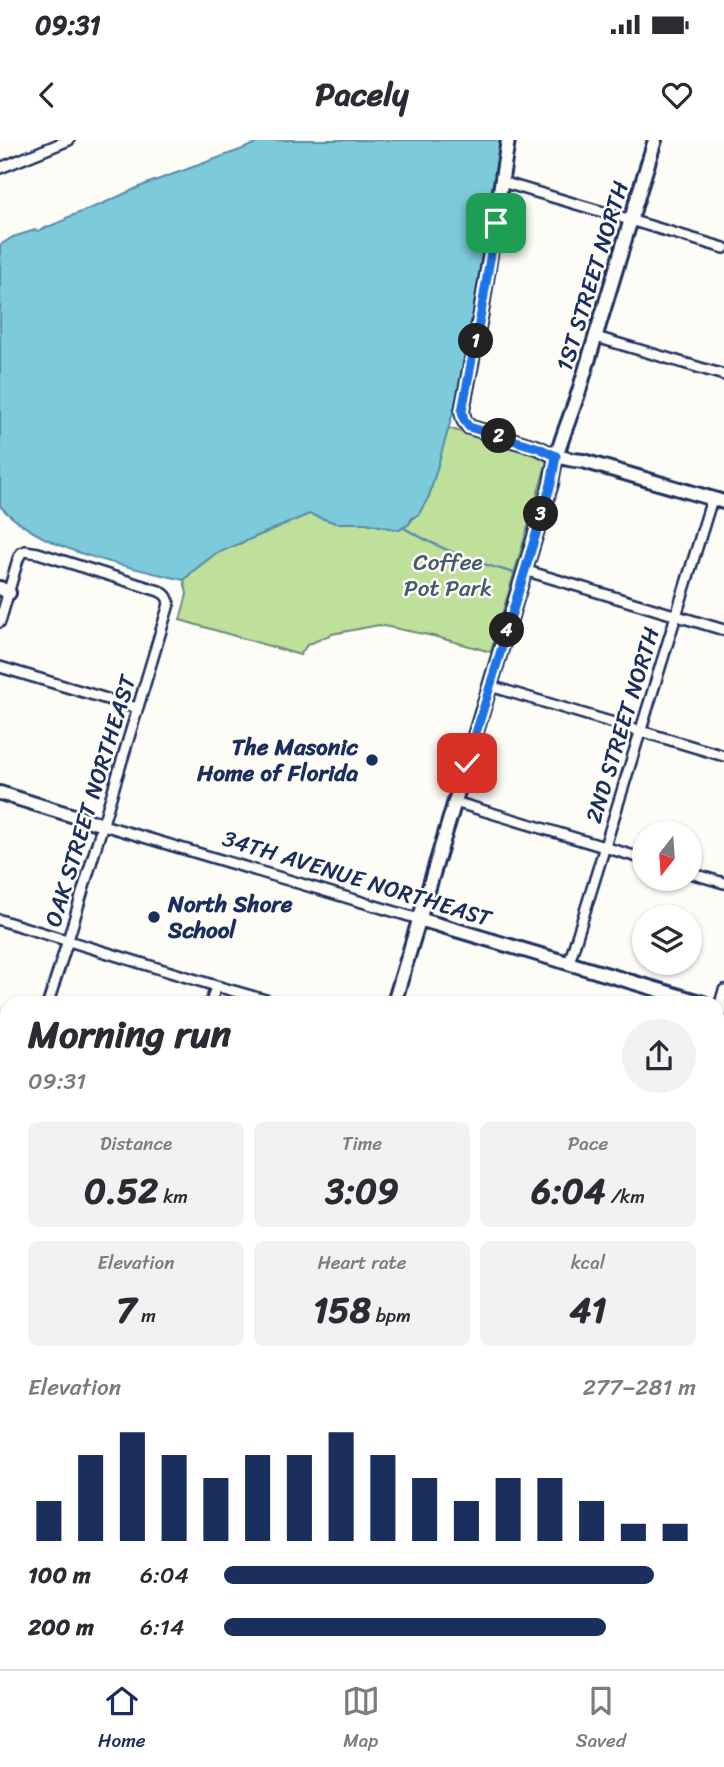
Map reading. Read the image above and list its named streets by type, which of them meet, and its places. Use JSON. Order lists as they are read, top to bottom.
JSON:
{
  "streets": {
    "street": [
      "1ST STREET NORTH",
      "2ND STREET NORTH",
      "OAK STREET NORTHEAST",
      "34TH AVENUE NORTHEAST"
    ]
  },
  "crossings": [
    ["1ST STREET NORTH", "34TH AVENUE NORTHEAST"],
    ["2ND STREET NORTH", "34TH AVENUE NORTHEAST"],
    ["OAK STREET NORTHEAST", "34TH AVENUE NORTHEAST"]
  ],
  "parks": ["Coffee Pot Park"],
  "places": ["The Masonic Home of Florida", "North Shore School"],
  "north": "bottom",
  "page": {
    "status": "09:31",
    "header": "Pacely",
    "pins": [
      "1",
      "2",
      "3",
      "4"
    ],
    "heading": ["Morning run", "09:31"],
    "stats": [
      ["Distance", "0.52 km"],
      ["Time", "3:09"],
      ["Pace", "6:04 /km"],
      ["Elevation", "7 m"],
      ["Heart rate", "158 bpm"],
      ["kcal", "41"]
    ],
    "chart": ["Elevation", "277–281 m"],
    "list": [
      {
        "name": "100 m",
        "note": "6:04"
      },
      {
        "name": "200 m",
        "note": "6:14"
      }
    ],
    "tabs": ["Home", "Map", "Saved"]
  }
}
